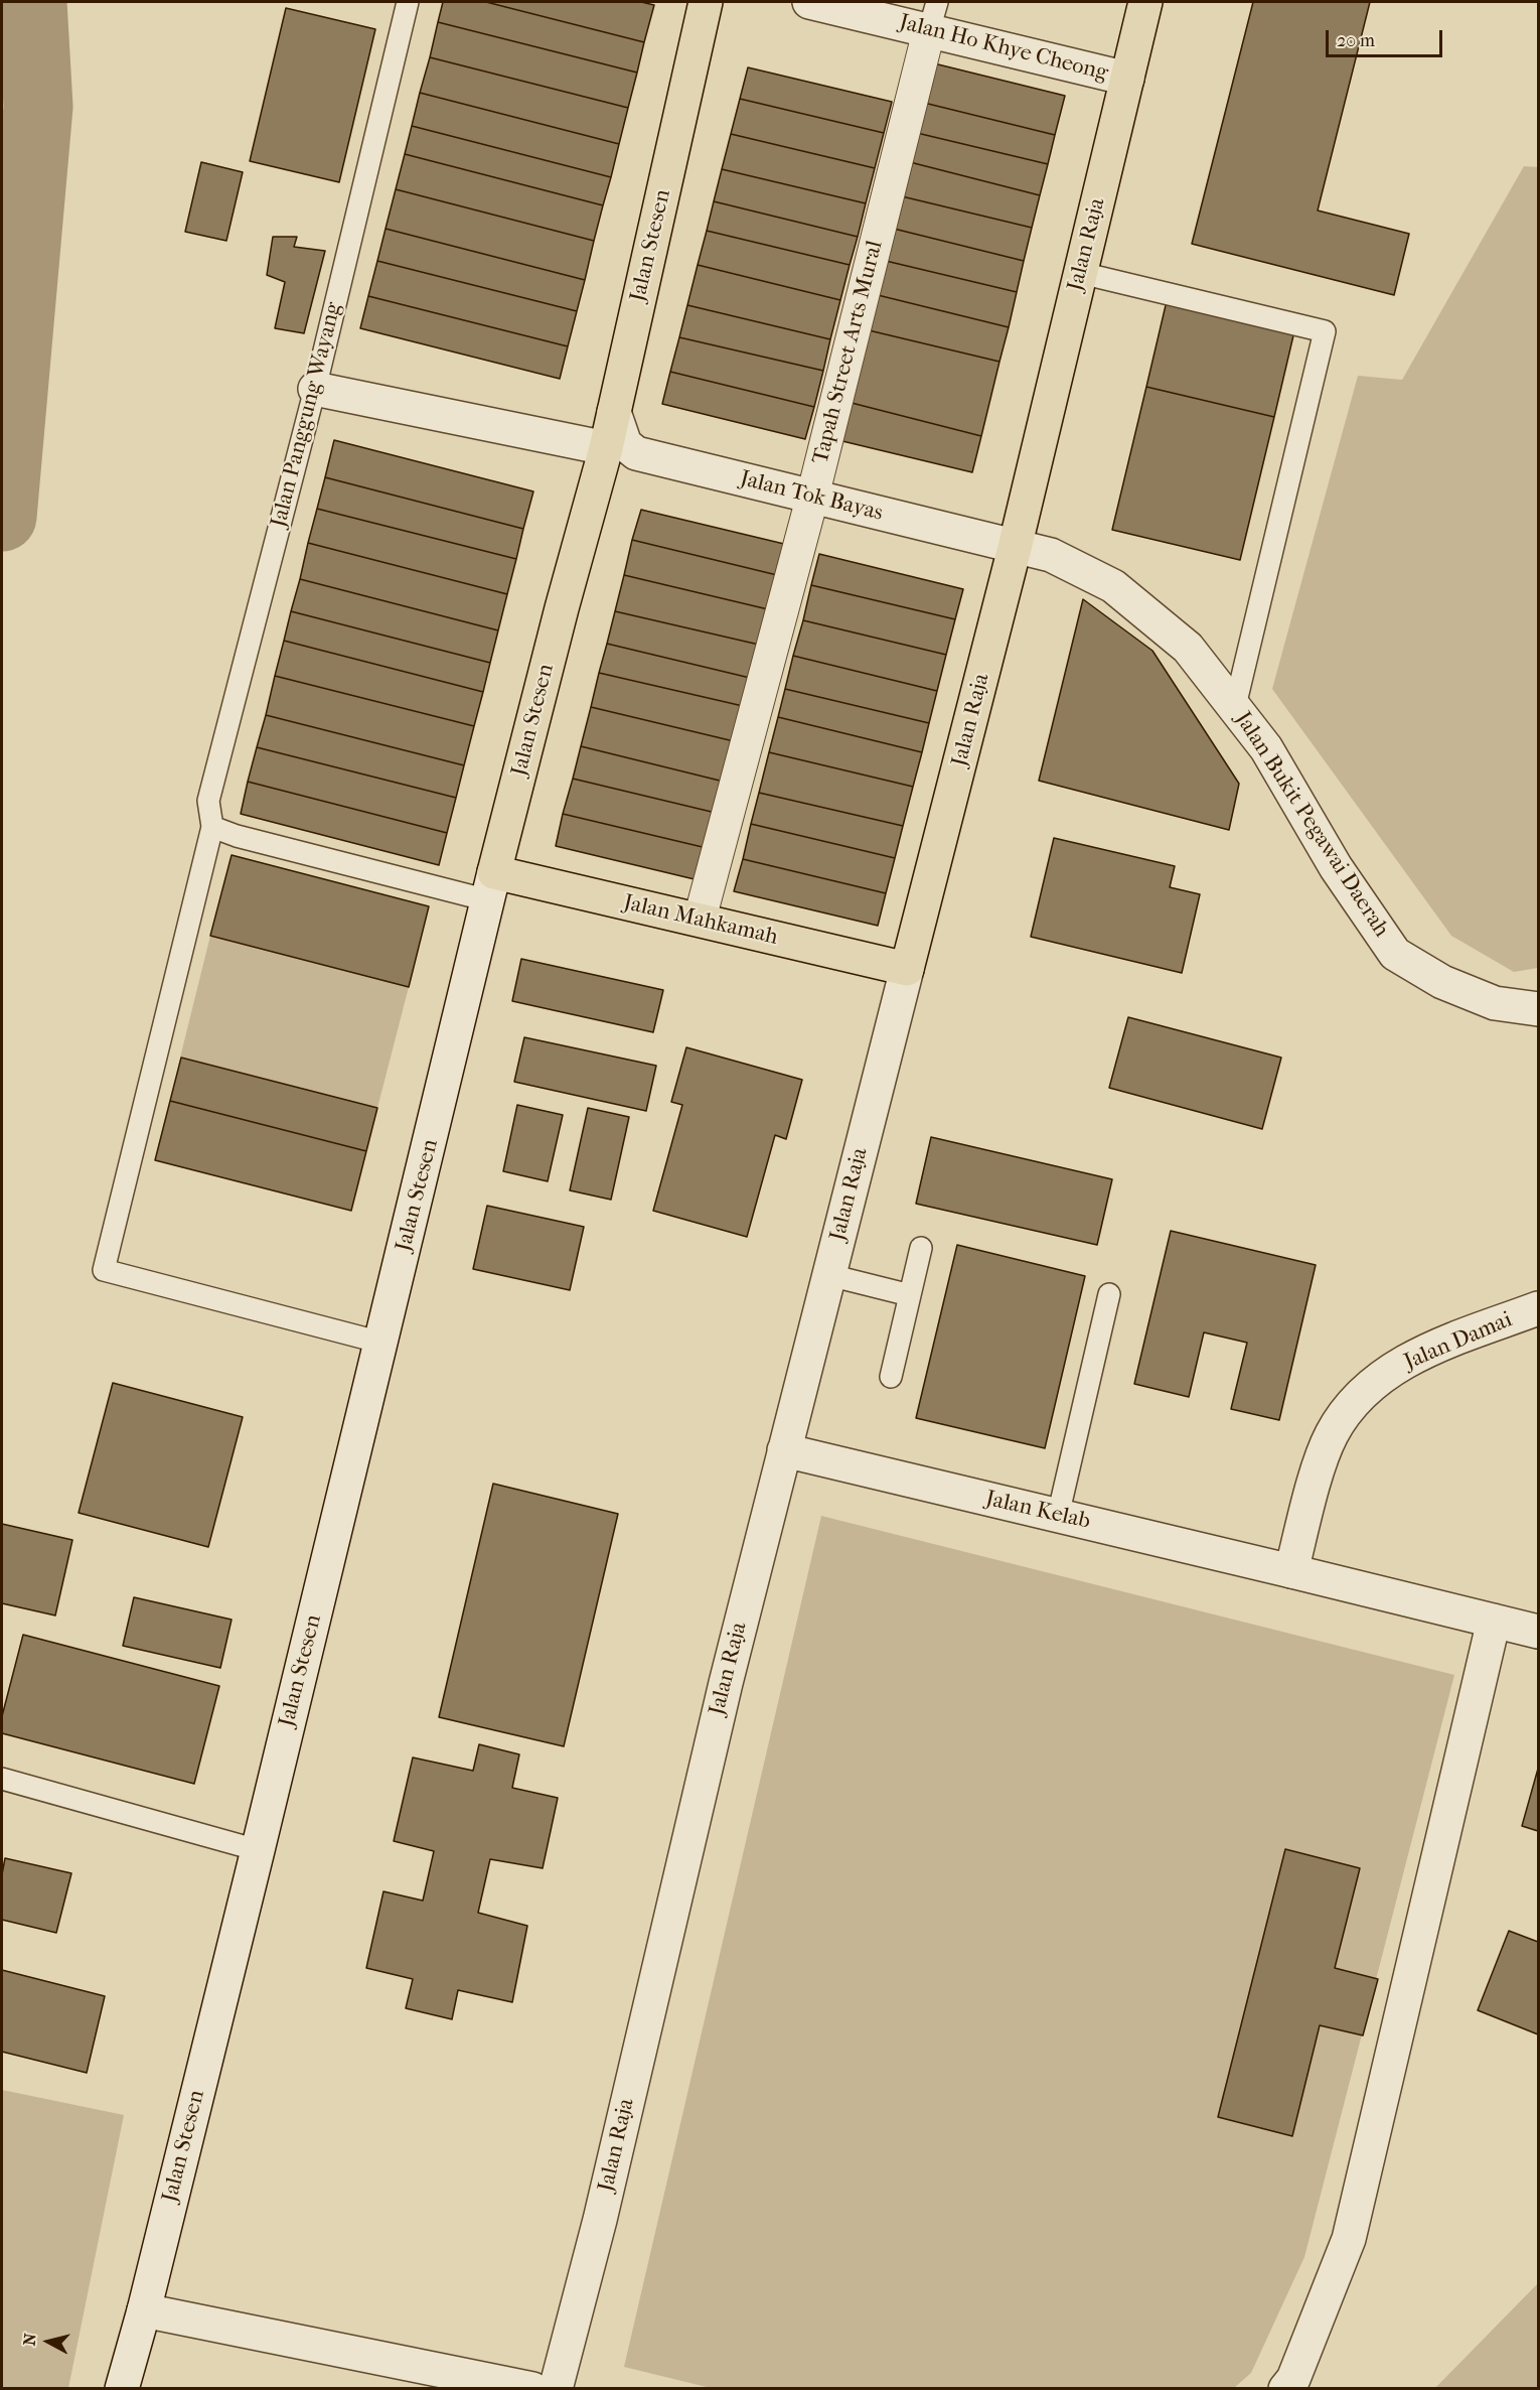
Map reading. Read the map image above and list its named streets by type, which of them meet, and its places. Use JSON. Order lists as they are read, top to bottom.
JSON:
{
  "streets": {
    "highway": ["Jalan Raja", "Jalan Stesen", "Jalan Mahkamah"],
    "street": [
      "Jalan Ho Khye Cheong",
      "Tapah Street Arts Mural",
      "Jalan Tok Bayas",
      "Jalan Bukit Pegawai Daerah",
      "Jalan Damai",
      "Jalan Kelab"
    ],
    "lane": ["Jalan Panggung Wayang"]
  },
  "crossings": [
    ["Jalan Ho Khye Cheong", "Jalan Raja"],
    ["Jalan Ho Khye Cheong", "Tapah Street Arts Mural"],
    ["Jalan Raja", "Jalan Tok Bayas"],
    ["Jalan Raja", "Jalan Bukit Pegawai Daerah"],
    ["Jalan Raja", "Jalan Mahkamah"],
    ["Jalan Raja", "Jalan Kelab"],
    ["Jalan Stesen", "Jalan Panggung Wayang"],
    ["Jalan Stesen", "Jalan Tok Bayas"],
    ["Jalan Stesen", "Jalan Mahkamah"],
    ["Tapah Street Arts Mural", "Jalan Tok Bayas"],
    ["Tapah Street Arts Mural", "Jalan Mahkamah"],
    ["Jalan Panggung Wayang", "Jalan Tok Bayas"],
    ["Jalan Tok Bayas", "Jalan Bukit Pegawai Daerah"],
    ["Jalan Damai", "Jalan Kelab"]
  ],
  "scale_bar": "20 m",
  "north": "left"
}
